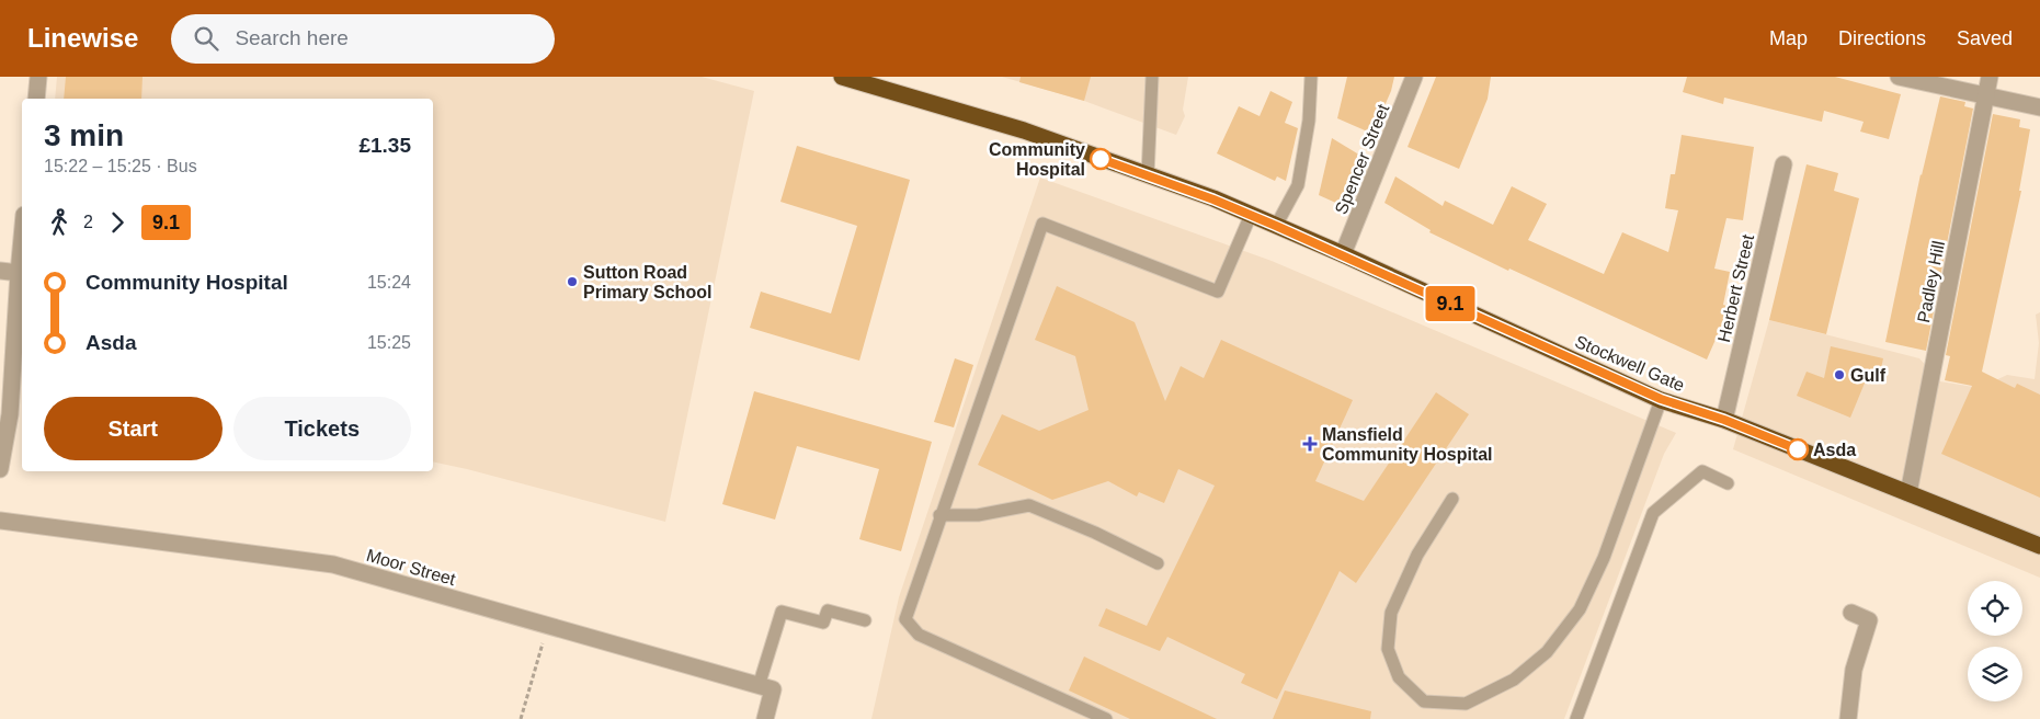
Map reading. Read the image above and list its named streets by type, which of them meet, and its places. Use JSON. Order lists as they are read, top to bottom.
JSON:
{
  "streets": {
    "highway": ["Stockwell Gate"],
    "street": [
      "Spencer Street",
      "Padley Hill",
      "Herbert Street",
      "Moor Street"
    ]
  },
  "crossings": [
    ["Spencer Street", "Stockwell Gate"],
    ["Padley Hill", "Stockwell Gate"],
    ["Herbert Street", "Stockwell Gate"]
  ],
  "places": {
    "other": [
      "Community Hospital",
      "Sutton Road Primary School",
      "Gulf",
      "Asda"
    ],
    "health": ["Mansfield Community Hospital"]
  },
  "lines": ["bus line 9.1"],
  "page": {
    "header": "Linewise",
    "search": "Search here",
    "nav": ["Map", "Directions", "Saved"],
    "on_map": "9.1",
    "heading": ["3 min", "15:22 – 15:25 · Bus", "£1.35"],
    "legs": ["2", "9.1"],
    "list": [
      {
        "name": "Community Hospital",
        "value": "15:24"
      },
      {
        "name": "Asda",
        "value": "15:25"
      }
    ],
    "buttons": ["Start", "Tickets"]
  }
}
